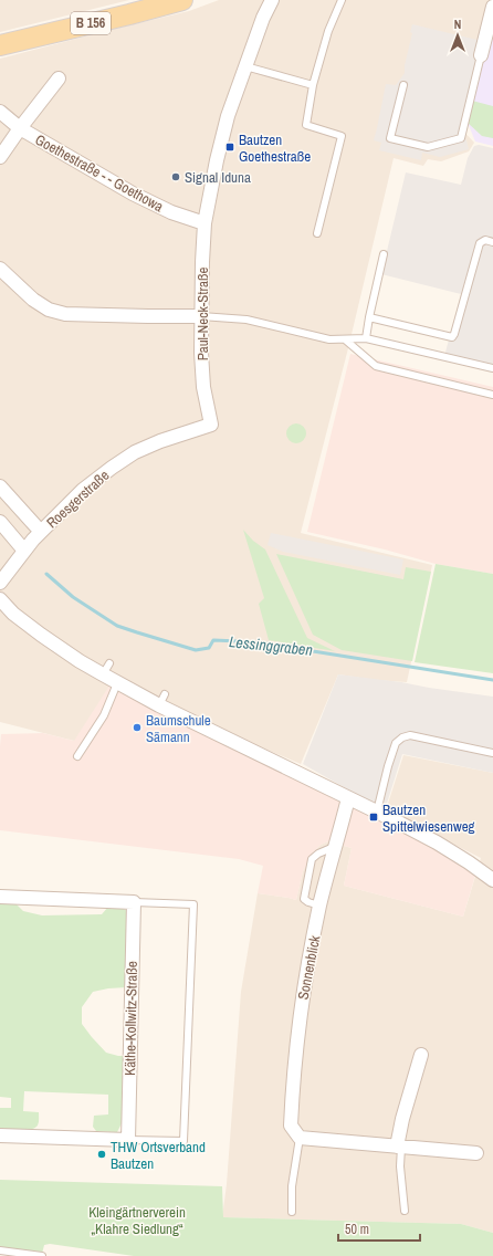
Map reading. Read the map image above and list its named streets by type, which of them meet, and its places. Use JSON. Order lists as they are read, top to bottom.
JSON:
{
  "streets": {
    "main road": ["B 156"],
    "street": [
      "Goethestraße - - Goethowa",
      "Paul-Neck-Straße",
      "Roesgerstraße",
      "Sonnenblick",
      "Käthe-Kollwitz-Straße"
    ]
  },
  "crossings": [
    ["Goethestraße - - Goethowa", "Paul-Neck-Straße"],
    ["Paul-Neck-Straße", "Roesgerstraße"]
  ],
  "water": ["Lessinggraben"],
  "parks": ["Kleingärtnerverein „Klahre Siedlung“"],
  "places": {
    "transit": ["Bautzen Goethestraße", "Bautzen Spittelwiesenweg"],
    "other": ["Signal Iduna", "Baumschule Sämann", "THW Ortsverband Bautzen"]
  },
  "scale_bar": "50 m",
  "north": "top"
}
